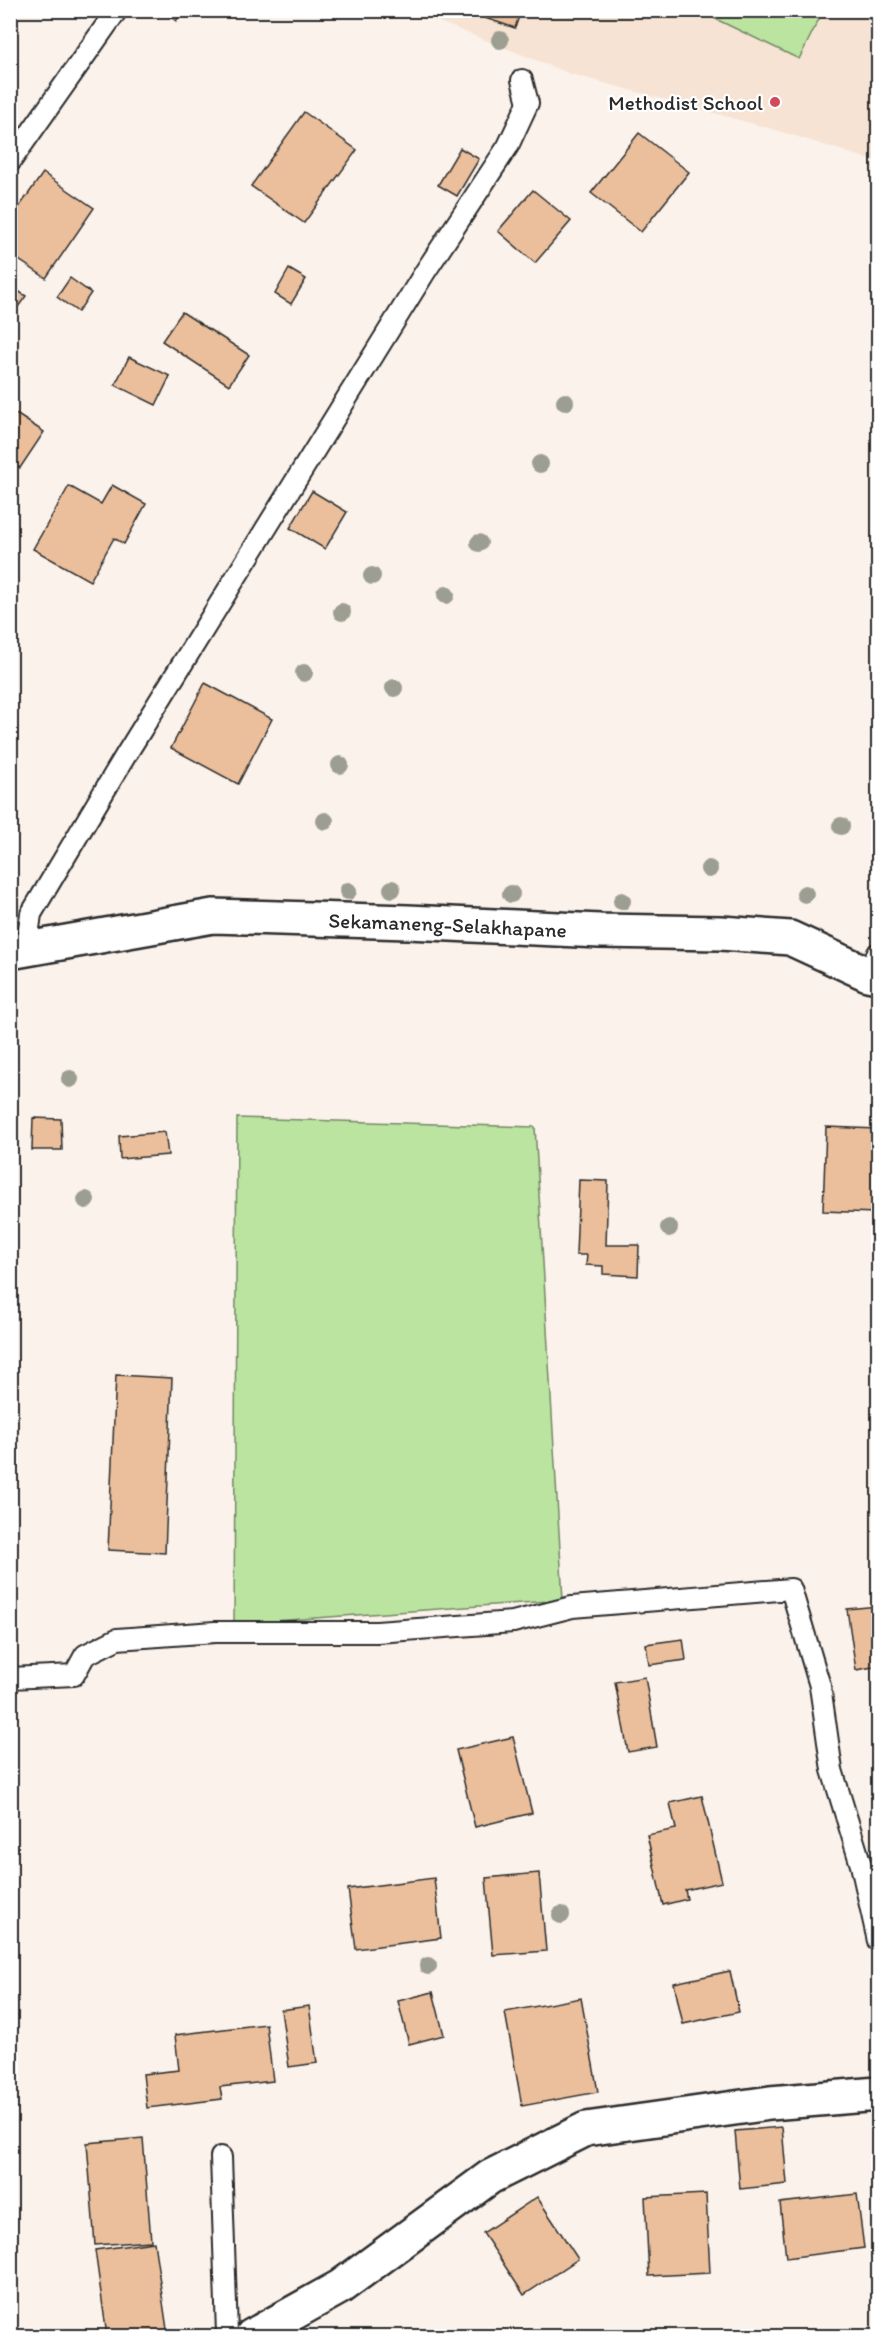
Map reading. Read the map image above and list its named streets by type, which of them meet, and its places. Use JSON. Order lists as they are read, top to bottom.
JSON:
{
  "streets": {
    "street": ["Sekamaneng-Selakhapane"]
  },
  "places": ["Methodist School"]
}
